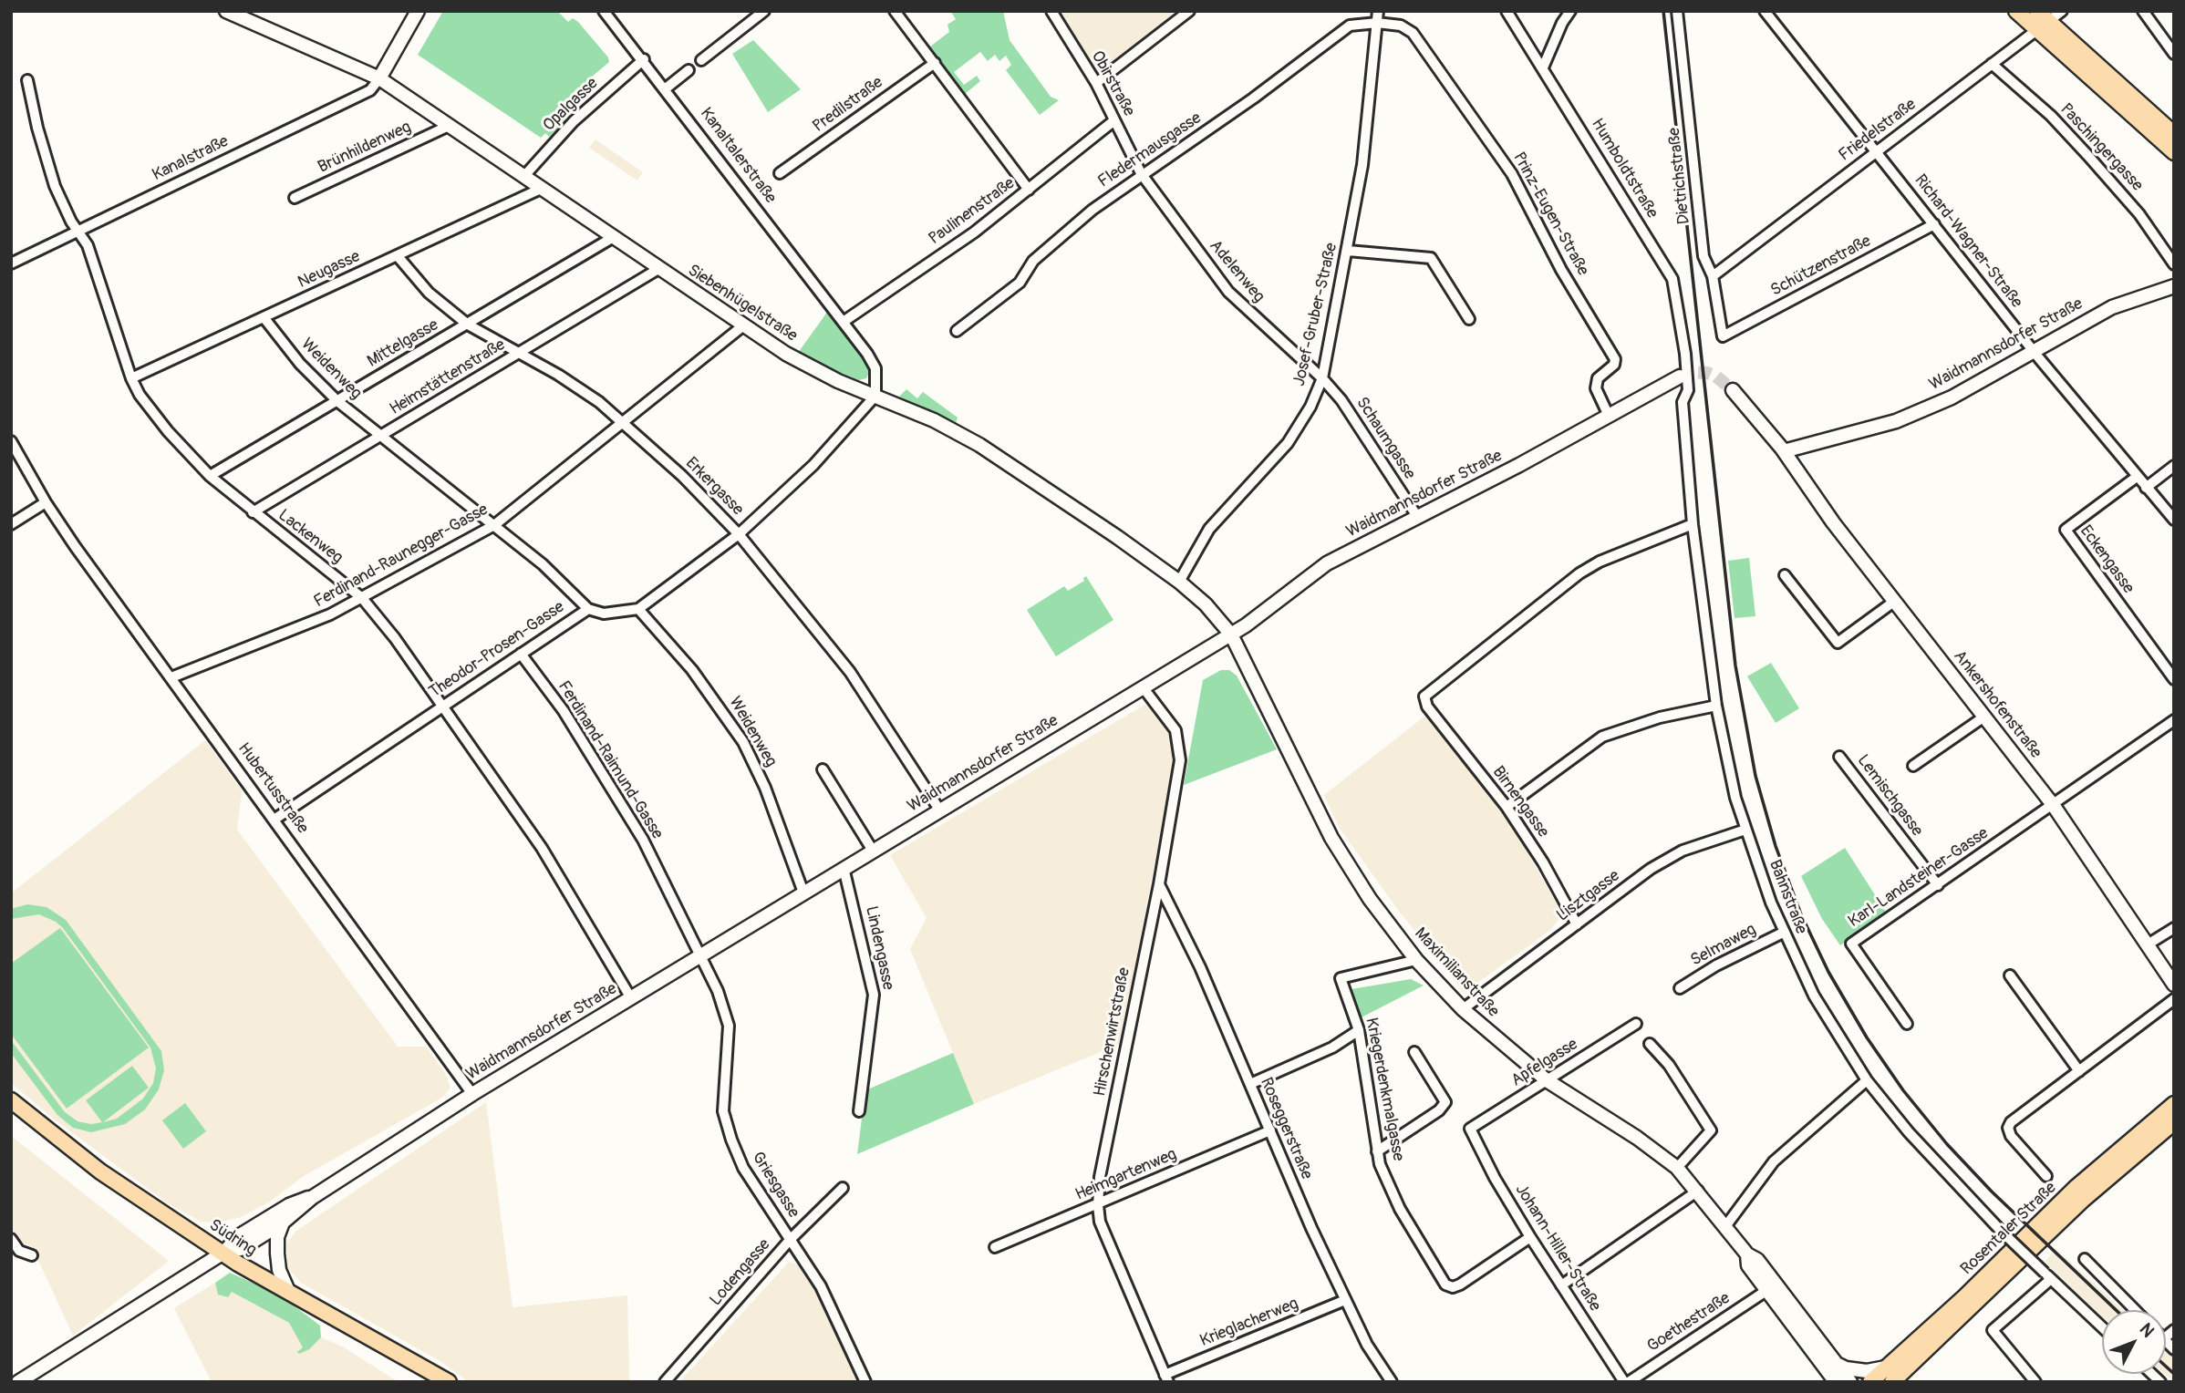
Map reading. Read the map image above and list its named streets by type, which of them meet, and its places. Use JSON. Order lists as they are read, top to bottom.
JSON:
{
  "streets": {
    "main road": ["Rosentaler Straße", "Südring"],
    "street": [
      "Obirstraße",
      "Opalgasse",
      "Predilstraße",
      "Friedelstraße",
      "Brünhildenweg",
      "Paschingergasse",
      "Fledermausgasse",
      "Kanaltalerstraße",
      "Kanalstraße",
      "Humboldtstraße",
      "Dietrichstraße",
      "Paulinenstraße",
      "Prinz-Eugen-Straße",
      "Richard-Wagner-Straße",
      "Schützenstraße",
      "Neugasse",
      "Adelenweg",
      "Siebenhügelstraße",
      "Josef-Gruber-Straße",
      "Mittelgasse",
      "Waidmannsdorfer Straße",
      "Weidenweg",
      "Heimstättenstraße",
      "Schaumgasse",
      "Erkergasse",
      "Lackenweg",
      "Ferdinand-Raunegger-Gasse",
      "Eckengasse",
      "Theodor-Prosen-Gasse",
      "Ankershofenstraße",
      "Ferdinand-Raimund-Gasse",
      "Hubertusstraße",
      "Lemischgasse",
      "Birnengasse",
      "Karl-Landsteiner-Gasse",
      "Lisztgasse",
      "Bahnstraße",
      "Selmaweg",
      "Lindengasse",
      "Maximilianstraße",
      "Hirschenwirtstraße",
      "Apfelgasse",
      "Kriegerdenkmalgasse",
      "Roseggerstraße",
      "Heimgartenweg",
      "Griesgasse",
      "Johann-Hiller-Straße",
      "Lodengasse",
      "Krieglacherweg",
      "Goethestraße"
    ]
  },
  "crossings": [
    ["Obirstraße", "Fledermausgasse"],
    ["Obirstraße", "Paulinenstraße"],
    ["Obirstraße", "Adelenweg"],
    ["Opalgasse", "Kanaltalerstraße"],
    ["Opalgasse", "Siebenhügelstraße"],
    ["Friedelstraße", "Paschingergasse"],
    ["Friedelstraße", "Dietrichstraße"],
    ["Friedelstraße", "Richard-Wagner-Straße"],
    ["Brünhildenweg", "Siebenhügelstraße"],
    ["Fledermausgasse", "Prinz-Eugen-Straße"],
    ["Fledermausgasse", "Adelenweg"],
    ["Fledermausgasse", "Josef-Gruber-Straße"],
    ["Kanaltalerstraße", "Paulinenstraße"],
    ["Kanaltalerstraße", "Siebenhügelstraße"],
    ["Kanaltalerstraße", "Theodor-Prosen-Gasse"],
    ["Kanalstraße", "Siebenhügelstraße"],
    ["Kanalstraße", "Lackenweg"],
    ["Humboldtstraße", "Bahnstraße"],
    ["Dietrichstraße", "Schützenstraße"],
    ["Prinz-Eugen-Straße", "Josef-Gruber-Straße"],
    ["Prinz-Eugen-Straße", "Waidmannsdorfer Straße"],
    ["Richard-Wagner-Straße", "Schützenstraße"],
    ["Richard-Wagner-Straße", "Waidmannsdorfer Straße"],
    ["Richard-Wagner-Straße", "Eckengasse"],
    ["Neugasse", "Siebenhügelstraße"],
    ["Neugasse", "Weidenweg"],
    ["Neugasse", "Erkergasse"],
    ["Neugasse", "Lackenweg"],
    ["Adelenweg", "Josef-Gruber-Straße"],
    ["Adelenweg", "Schaumgasse"],
    ["Siebenhügelstraße", "Josef-Gruber-Straße"],
    ["Siebenhügelstraße", "Mittelgasse"],
    ["Siebenhügelstraße", "Waidmannsdorfer Straße"],
    ["Siebenhügelstraße", "Heimstättenstraße"],
    ["Siebenhügelstraße", "Ferdinand-Raunegger-Gasse"],
    ["Siebenhügelstraße", "Theodor-Prosen-Gasse"],
    ["Siebenhügelstraße", "Maximilianstraße"],
    ["Josef-Gruber-Straße", "Schaumgasse"],
    ["Mittelgasse", "Weidenweg"],
    ["Mittelgasse", "Erkergasse"],
    ["Mittelgasse", "Lackenweg"],
    ["Waidmannsdorfer Straße", "Weidenweg"],
    ["Waidmannsdorfer Straße", "Schaumgasse"],
    ["Waidmannsdorfer Straße", "Erkergasse"],
    ["Waidmannsdorfer Straße", "Lackenweg"],
    ["Waidmannsdorfer Straße", "Ankershofenstraße"],
    ["Waidmannsdorfer Straße", "Ferdinand-Raimund-Gasse"],
    ["Waidmannsdorfer Straße", "Hubertusstraße"],
    ["Waidmannsdorfer Straße", "Lindengasse"],
    ["Waidmannsdorfer Straße", "Maximilianstraße"],
    ["Waidmannsdorfer Straße", "Hirschenwirtstraße"],
    ["Waidmannsdorfer Straße", "Griesgasse"],
    ["Waidmannsdorfer Straße", "Südring"],
    ["Weidenweg", "Heimstättenstraße"],
    ["Weidenweg", "Ferdinand-Raunegger-Gasse"],
    ["Weidenweg", "Theodor-Prosen-Gasse"],
    ["Heimstättenstraße", "Erkergasse"],
    ["Heimstättenstraße", "Lackenweg"],
    ["Erkergasse", "Ferdinand-Raunegger-Gasse"],
    ["Erkergasse", "Theodor-Prosen-Gasse"],
    ["Lackenweg", "Ferdinand-Raunegger-Gasse"],
    ["Lackenweg", "Theodor-Prosen-Gasse"],
    ["Ferdinand-Raunegger-Gasse", "Hubertusstraße"],
    ["Theodor-Prosen-Gasse", "Ferdinand-Raimund-Gasse"],
    ["Theodor-Prosen-Gasse", "Hubertusstraße"],
    ["Ankershofenstraße", "Karl-Landsteiner-Gasse"],
    ["Ferdinand-Raimund-Gasse", "Griesgasse"],
    ["Lemischgasse", "Karl-Landsteiner-Gasse"],
    ["Birnengasse", "Lisztgasse"],
    ["Birnengasse", "Bahnstraße"],
    ["Lisztgasse", "Bahnstraße"],
    ["Lisztgasse", "Maximilianstraße"],
    ["Bahnstraße", "Selmaweg"],
    ["Maximilianstraße", "Apfelgasse"],
    ["Maximilianstraße", "Kriegerdenkmalgasse"],
    ["Maximilianstraße", "Goethestraße"],
    ["Hirschenwirtstraße", "Roseggerstraße"],
    ["Hirschenwirtstraße", "Heimgartenweg"],
    ["Hirschenwirtstraße", "Krieglacherweg"],
    ["Apfelgasse", "Johann-Hiller-Straße"],
    ["Kriegerdenkmalgasse", "Johann-Hiller-Straße"],
    ["Roseggerstraße", "Heimgartenweg"],
    ["Roseggerstraße", "Krieglacherweg"],
    ["Griesgasse", "Lodengasse"],
    ["Johann-Hiller-Straße", "Goethestraße"]
  ],
  "north": "top right"
}
